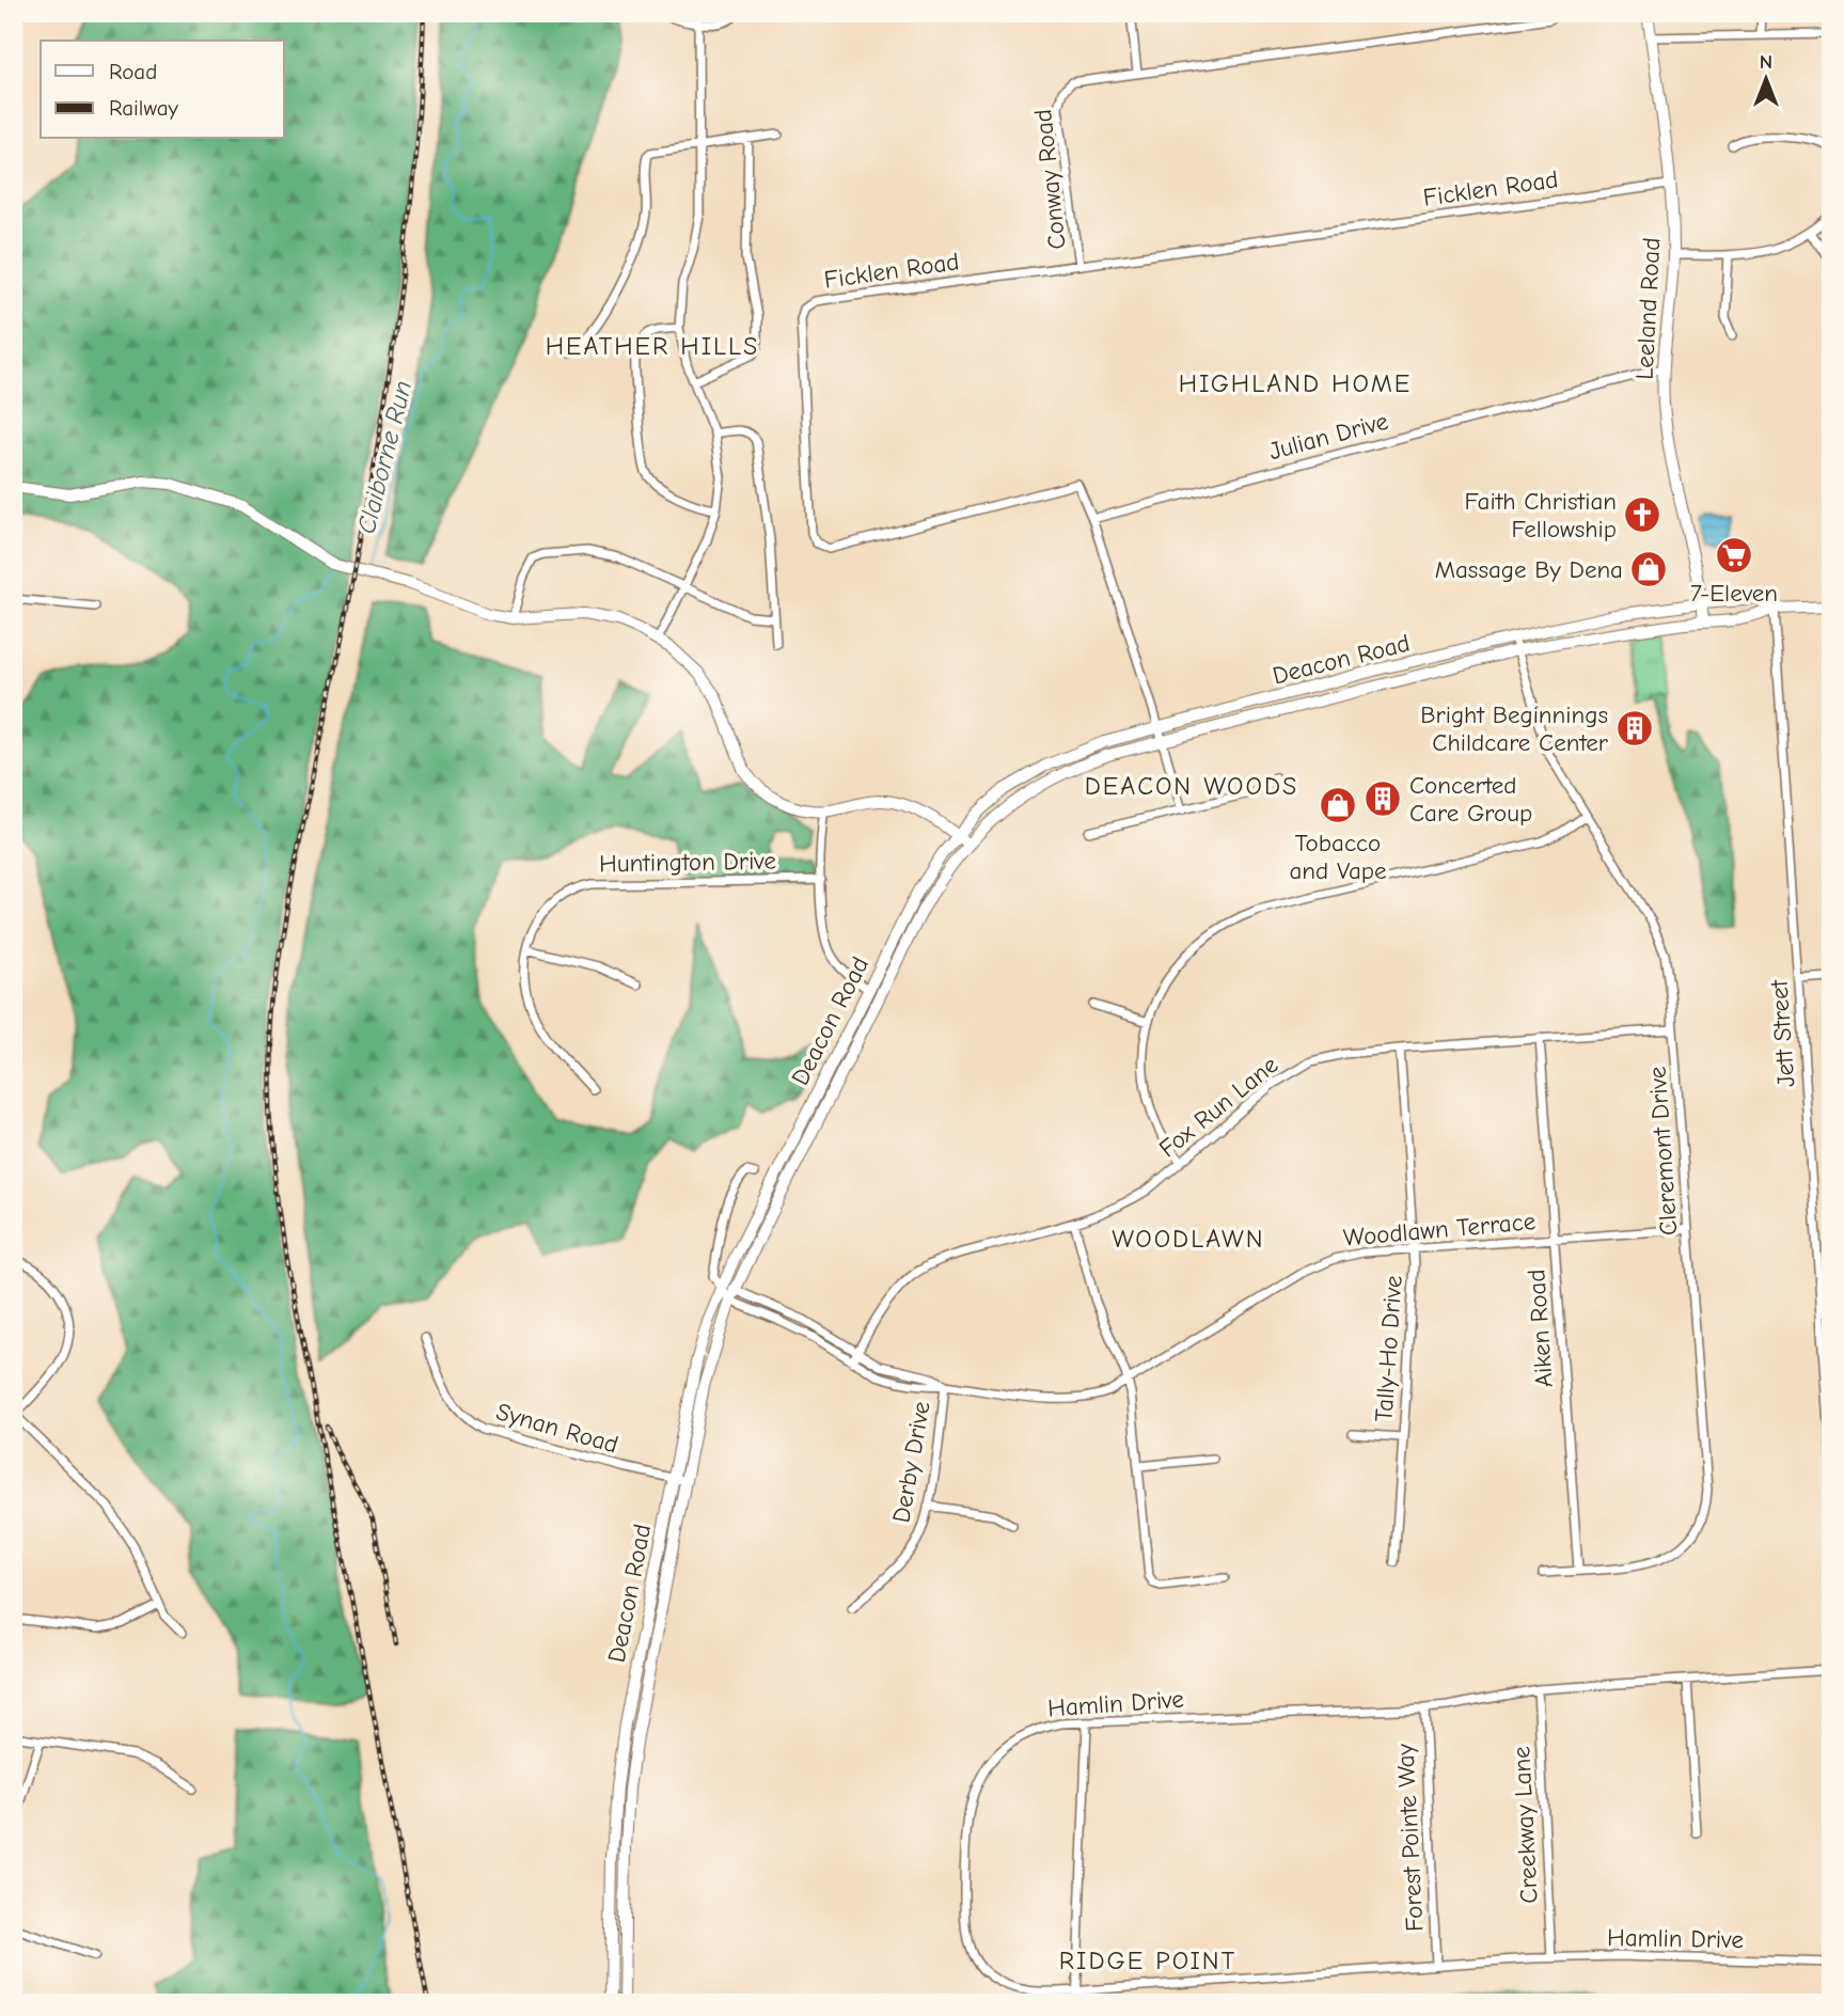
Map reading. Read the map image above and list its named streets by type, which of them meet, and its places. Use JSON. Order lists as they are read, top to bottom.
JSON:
{
  "streets": {
    "main road": ["Leeland Road", "Deacon Road"],
    "street": [
      "Conway Road",
      "Ficklen Road",
      "Julian Drive",
      "Huntington Drive",
      "Jett Street",
      "Fox Run Lane",
      "Cleremont Drive",
      "Woodlawn Terrace",
      "Aiken Road",
      "Tally-Ho Drive",
      "Synan Road",
      "Derby Drive",
      "Hamlin Drive",
      "Creekway Lane",
      "Forest Pointe Way"
    ]
  },
  "crossings": [
    ["Conway Road", "Ficklen Road"],
    ["Ficklen Road", "Leeland Road"],
    ["Ficklen Road", "Julian Drive"],
    ["Ficklen Road", "Deacon Road"],
    ["Leeland Road", "Julian Drive"],
    ["Leeland Road", "Deacon Road"],
    ["Deacon Road", "Jett Street"],
    ["Deacon Road", "Cleremont Drive"],
    ["Deacon Road", "Woodlawn Terrace"],
    ["Deacon Road", "Synan Road"],
    ["Fox Run Lane", "Cleremont Drive"],
    ["Fox Run Lane", "Woodlawn Terrace"],
    ["Fox Run Lane", "Aiken Road"],
    ["Fox Run Lane", "Tally-Ho Drive"],
    ["Cleremont Drive", "Woodlawn Terrace"],
    ["Cleremont Drive", "Aiken Road"],
    ["Woodlawn Terrace", "Aiken Road"],
    ["Woodlawn Terrace", "Tally-Ho Drive"],
    ["Woodlawn Terrace", "Derby Drive"],
    ["Hamlin Drive", "Creekway Lane"],
    ["Hamlin Drive", "Forest Pointe Way"]
  ],
  "districts": [
    "HEATHER HILLS",
    "HIGHLAND HOME",
    "DEACON WOODS",
    "WOODLAWN",
    "RIDGE POINT"
  ],
  "water": ["Claiborne Run"],
  "places": {
    "church": ["Faith Christian Fellowship"],
    "supermarket": ["7-Eleven"],
    "shop": ["Massage By Dena", "Tobacco and Vape"],
    "building": ["Bright Beginnings Childcare Center", "Concerted Care Group"]
  },
  "legend": ["Road", "Railway"],
  "north": "top"
}
